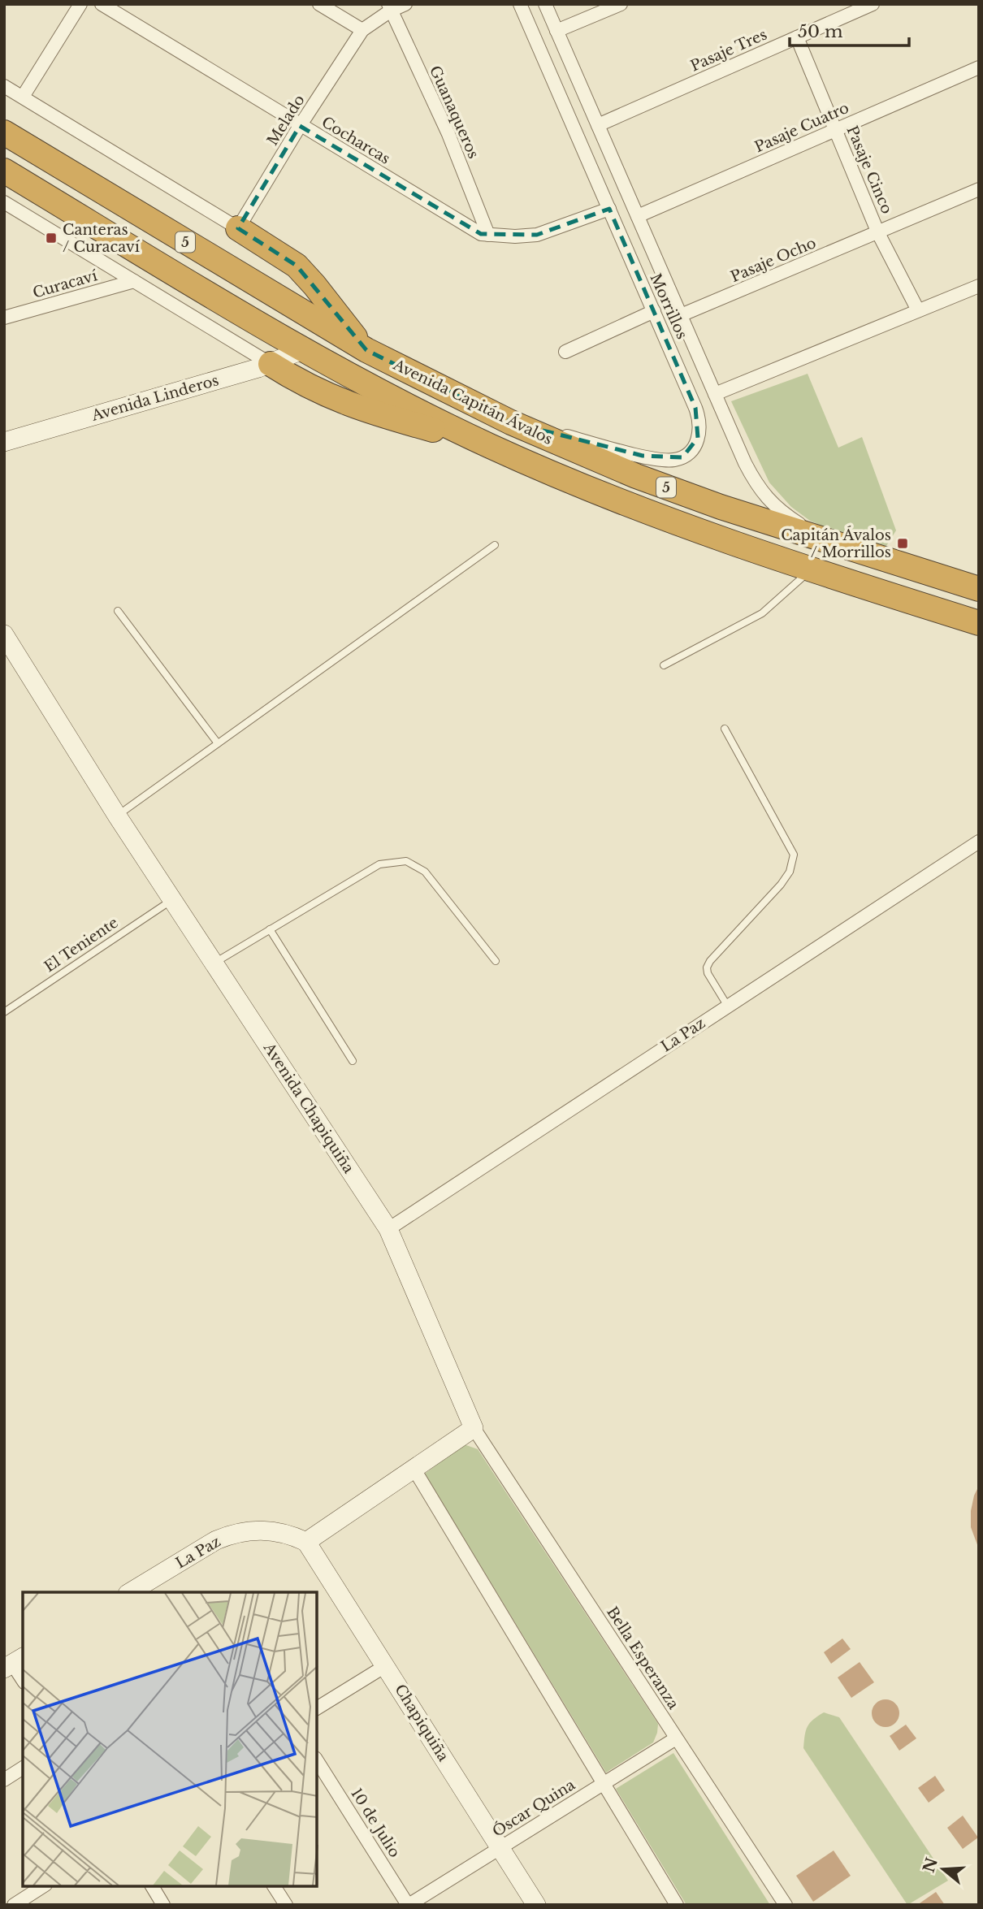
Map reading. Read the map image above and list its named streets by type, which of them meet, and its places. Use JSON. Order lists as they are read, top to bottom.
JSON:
{
  "streets": {
    "highway": ["5", "Avenida Capitán Ávalos"],
    "street": [
      "Pasaje Tres",
      "Guanaqueros",
      "Melado",
      "Pasaje Cuatro",
      "Cocharcas",
      "Pasaje Cinco",
      "Pasaje Ocho",
      "Curacaví",
      "Morrillos",
      "Avenida Linderos",
      "La Paz",
      "Avenida Chapiquiña",
      "Bella Esperanza",
      "Chapiquiña",
      "Óscar Quina",
      "10 de Julio"
    ],
    "lane": ["El Teniente"]
  },
  "crossings": [
    ["Pasaje Tres", "Pasaje Cinco"],
    ["Pasaje Tres", "Morrillos"],
    ["Guanaqueros", "Cocharcas"],
    ["Melado", "Cocharcas"],
    ["Pasaje Cuatro", "Pasaje Cinco"],
    ["Pasaje Cuatro", "Morrillos"],
    ["Cocharcas", "Morrillos"],
    ["Pasaje Cinco", "Pasaje Ocho"],
    ["Pasaje Ocho", "Morrillos"],
    ["Morrillos", "Avenida Capitán Ávalos"],
    ["Avenida Linderos", "Avenida Capitán Ávalos"],
    ["El Teniente", "Avenida Chapiquiña"],
    ["La Paz", "Avenida Chapiquiña"],
    ["La Paz", "Chapiquiña"],
    ["Avenida Chapiquiña", "Bella Esperanza"],
    ["Bella Esperanza", "Óscar Quina"],
    ["Chapiquiña", "Óscar Quina"],
    ["Óscar Quina", "10 de Julio"]
  ],
  "places": {
    "transit": ["Canteras / Curacaví", "Capitán Ávalos / Morrillos"]
  },
  "scale_bar": "50 m",
  "north": "left"
}
